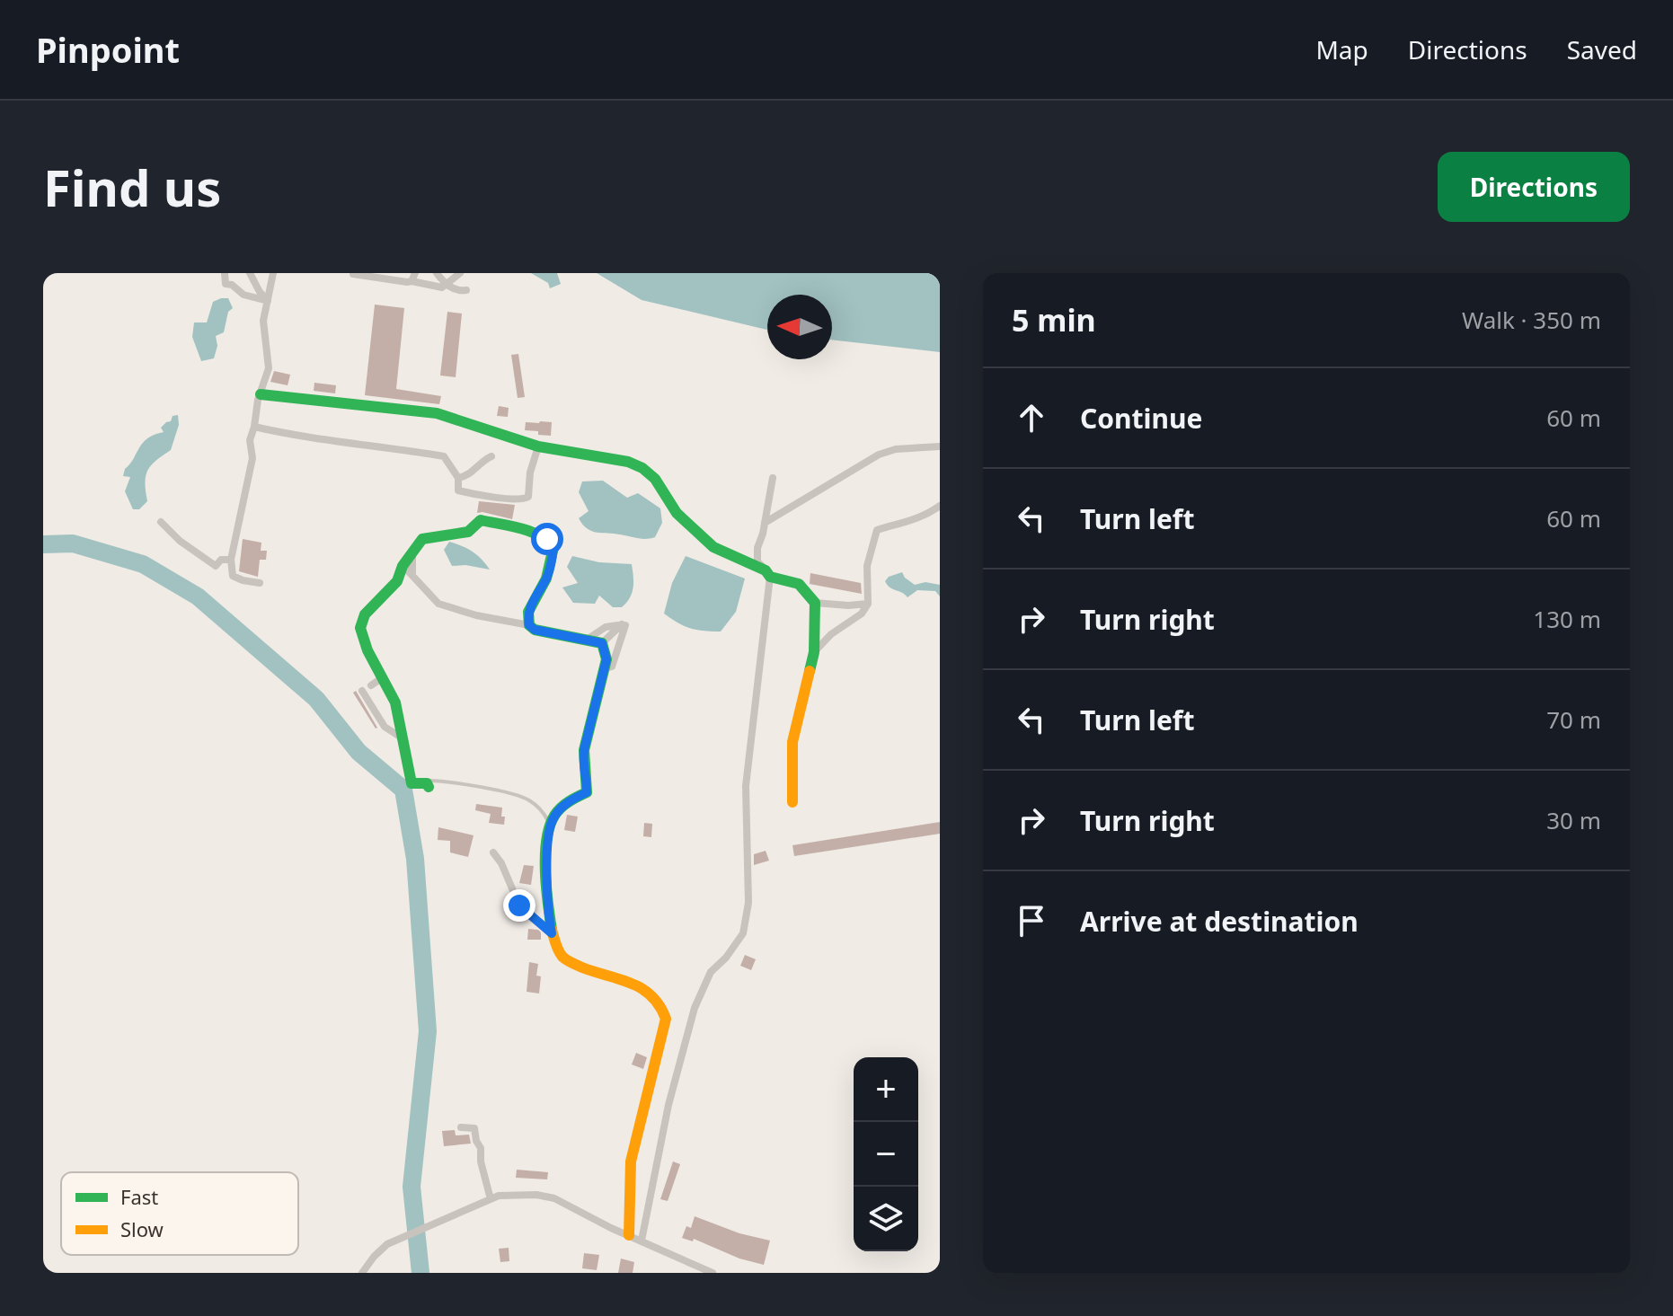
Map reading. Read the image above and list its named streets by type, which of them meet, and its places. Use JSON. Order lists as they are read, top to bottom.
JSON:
{
  "legend": ["Fast", "Slow"],
  "north": "left",
  "page": {
    "header": "Pinpoint",
    "nav": ["Map", "Directions", "Saved"],
    "buttons": "Directions",
    "title": "Find us",
    "heading": ["5 min", "Walk · 350 m"],
    "list": [
      ["Continue", "60 m"],
      ["Turn left", "60 m"],
      ["Turn right", "130 m"],
      ["Turn left", "70 m"],
      ["Turn right", "30 m"],
      "Arrive at destination"
    ],
    "map_buttons": ["+", "−"]
  }
}
